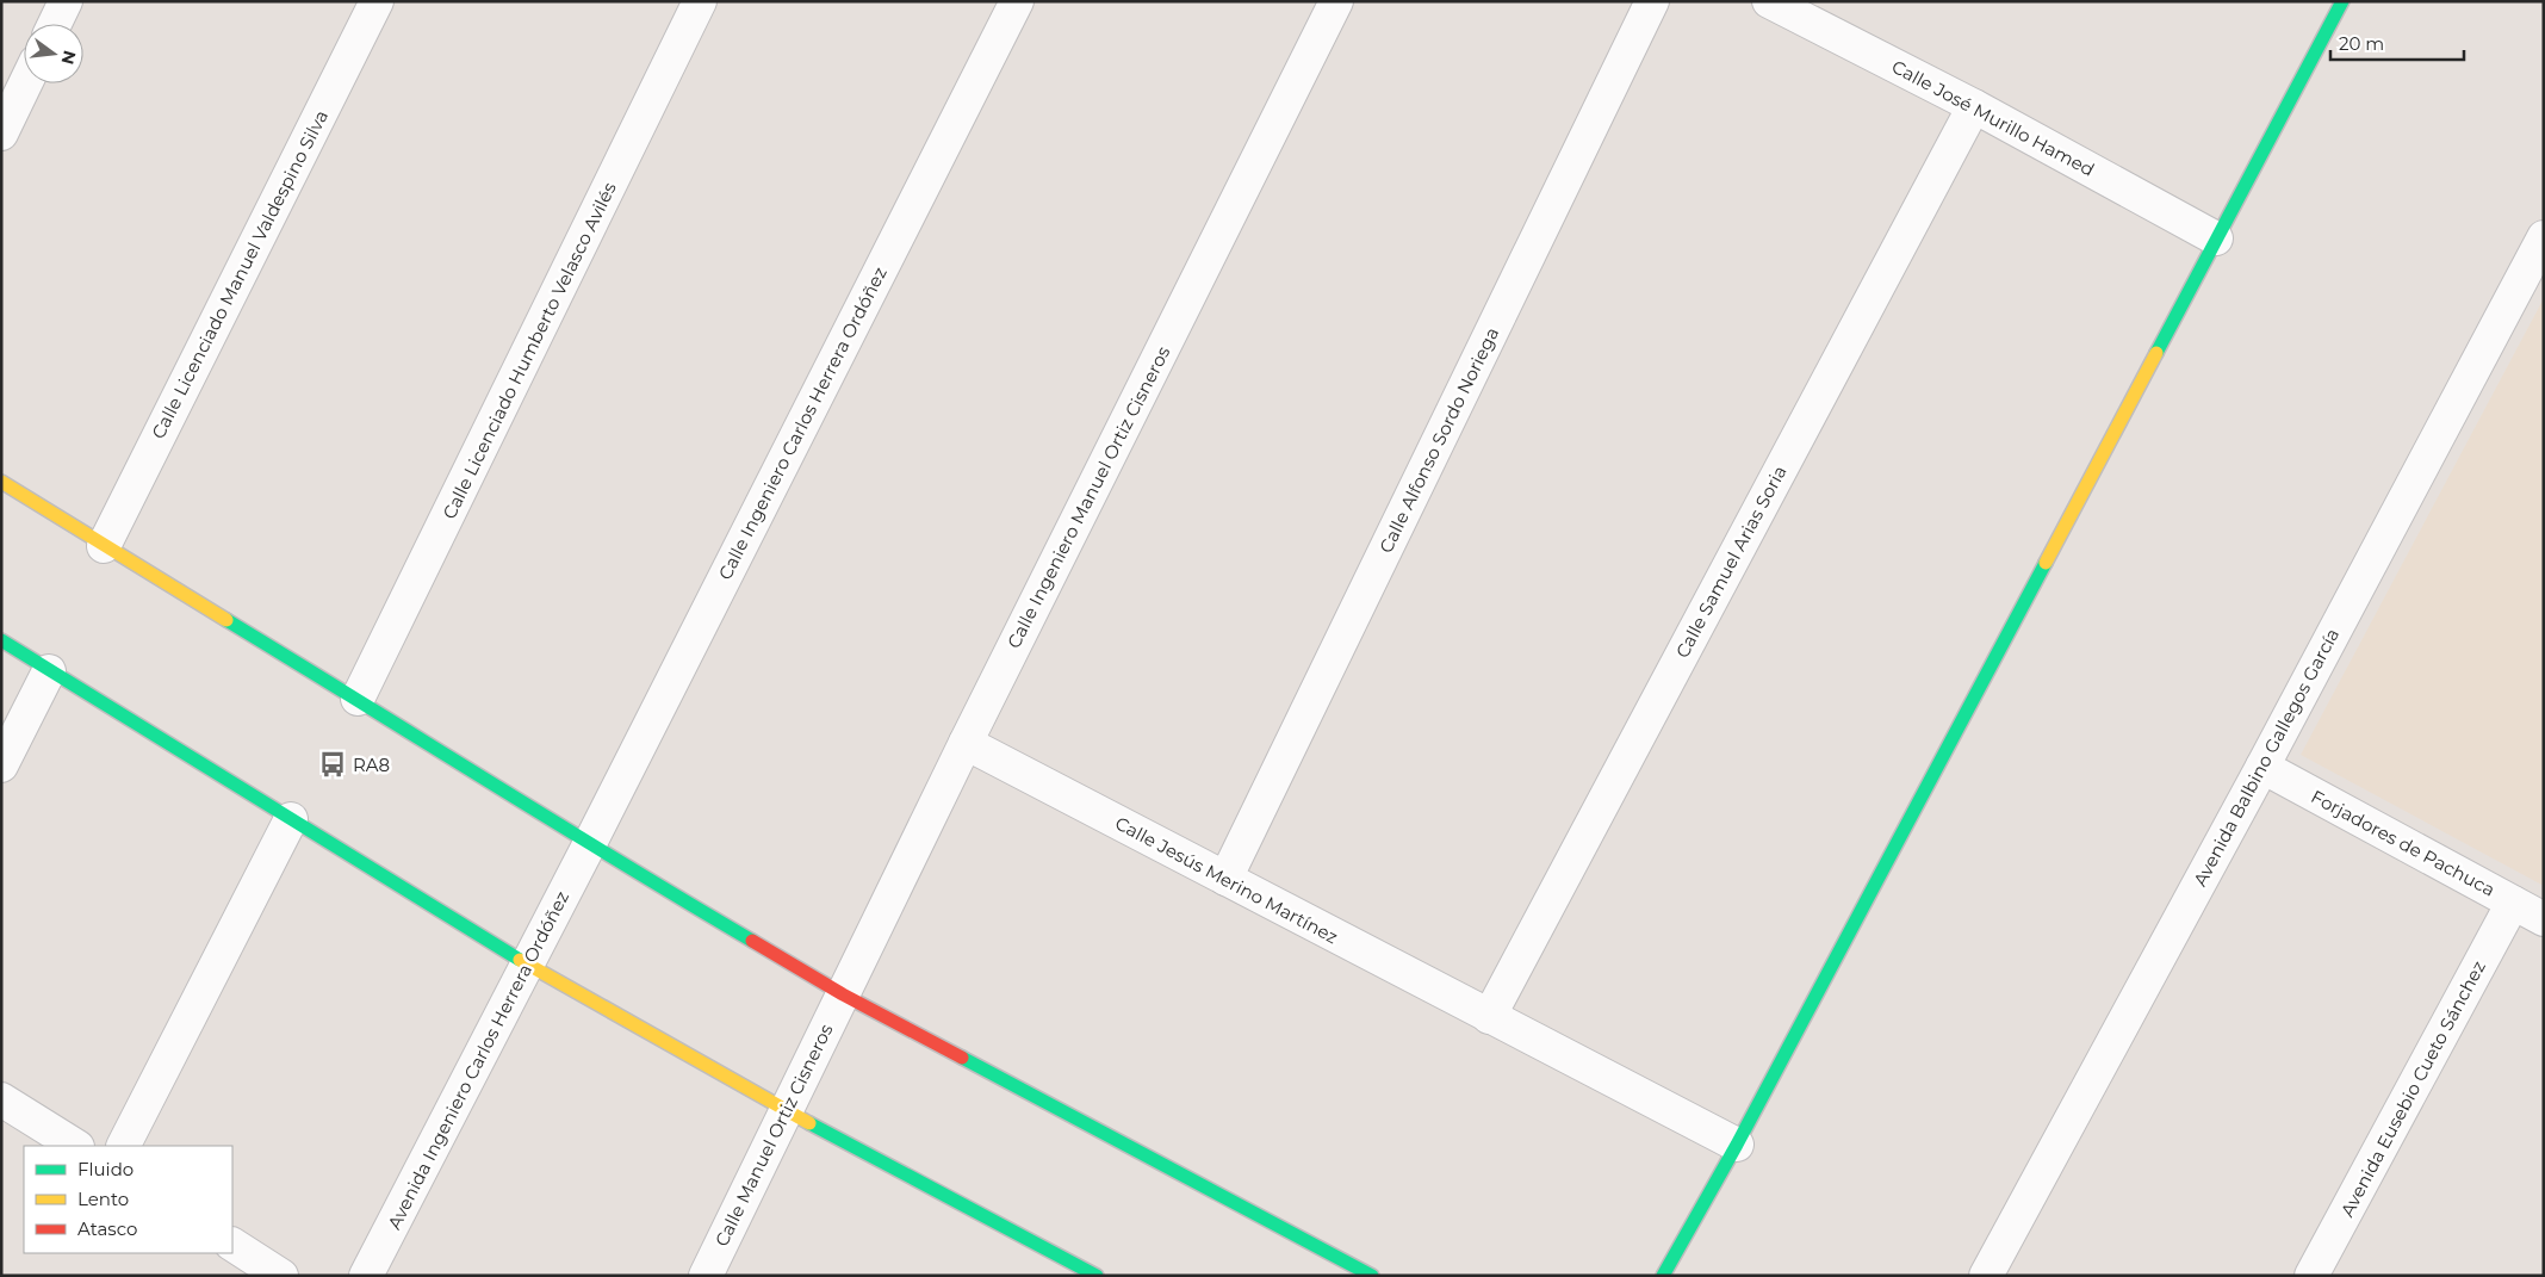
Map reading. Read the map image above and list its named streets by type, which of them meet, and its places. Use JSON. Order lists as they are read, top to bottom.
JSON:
{
  "streets": {
    "street": [
      "Calle José Murillo Hamed",
      "Calle Licenciado Manuel Valdespino Silva",
      "Calle Licenciado Humberto Velasco Avilés",
      "Calle Ingeniero Carlos Herrera Ordóñez",
      "Calle Alfonso Sordo Noriega",
      "Calle Ingeniero Manuel Ortiz Cisneros",
      "Calle Samuel Arias Soria",
      "Avenida Balbino Gallegos García",
      "Forjadores de Pachuca",
      "Calle Jesús Merino Martínez",
      "Avenida Ingeniero Carlos Herrera Ordóñez",
      "Avenida Eusebio Cueto Sánchez",
      "Calle Manuel Ortiz Cisneros"
    ]
  },
  "crossings": [
    ["Calle José Murillo Hamed", "Calle Samuel Arias Soria"],
    ["Calle Ingeniero Carlos Herrera Ordóñez", "Avenida Ingeniero Carlos Herrera Ordóñez"],
    ["Calle Alfonso Sordo Noriega", "Calle Jesús Merino Martínez"],
    ["Calle Ingeniero Manuel Ortiz Cisneros", "Calle Jesús Merino Martínez"],
    ["Calle Ingeniero Manuel Ortiz Cisneros", "Calle Manuel Ortiz Cisneros"],
    ["Calle Samuel Arias Soria", "Calle Jesús Merino Martínez"],
    ["Avenida Balbino Gallegos García", "Forjadores de Pachuca"],
    ["Forjadores de Pachuca", "Avenida Eusebio Cueto Sánchez"]
  ],
  "places": {
    "bus stop": ["RA8"]
  },
  "legend": ["Fluido", "Lento", "Atasco"],
  "scale_bar": "20 m",
  "north": "right"
}
